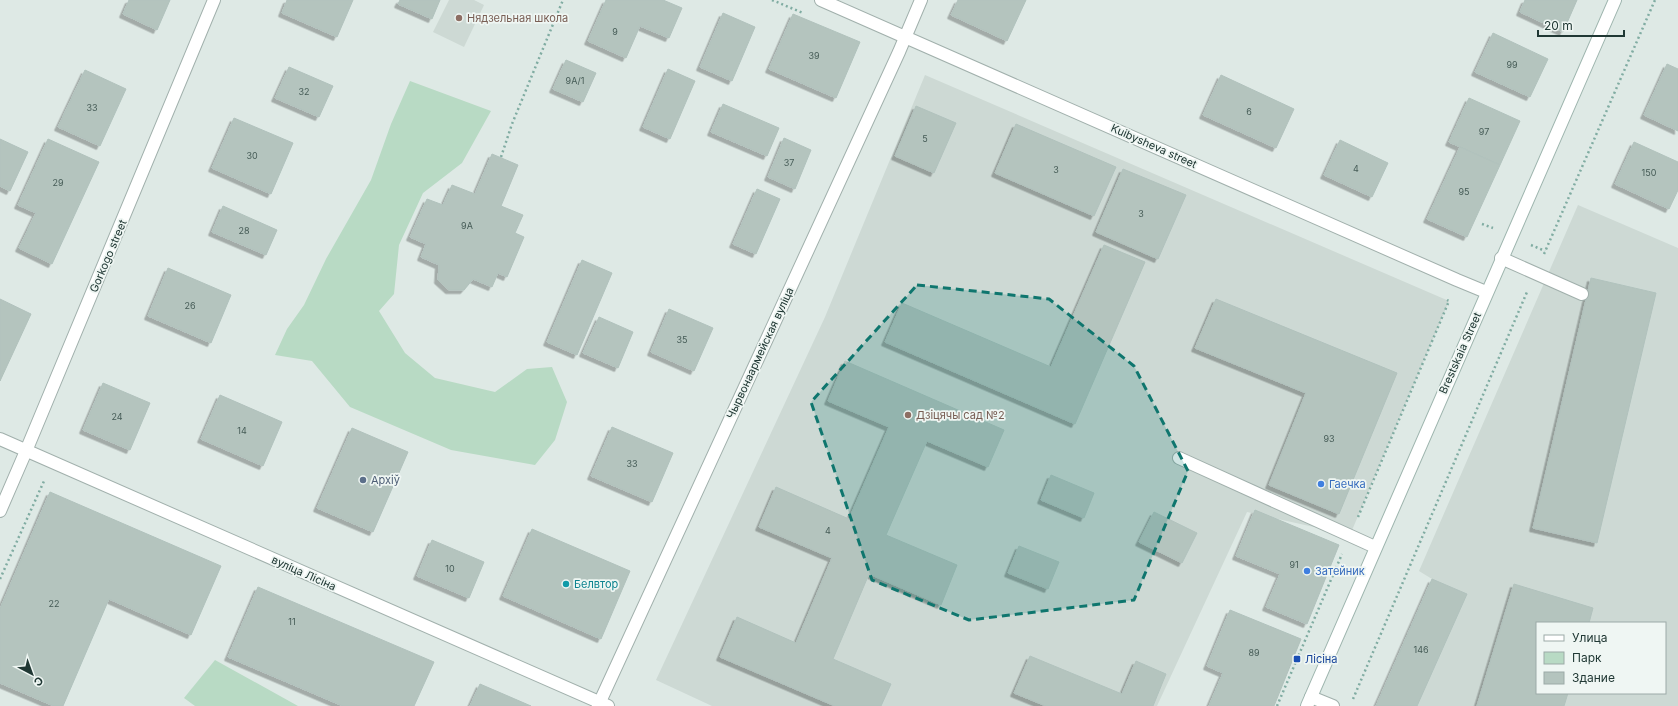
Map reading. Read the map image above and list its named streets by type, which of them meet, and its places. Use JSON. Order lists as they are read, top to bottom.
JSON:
{
  "streets": {
    "street": [
      "Kuibysheva street",
      "Gorkogo street",
      "Чырвонаармейская вуліца",
      "Brestskaia Street",
      "вуліца Лісіна"
    ]
  },
  "crossings": [
    ["Kuibysheva street", "Чырвонаармейская вуліца"],
    ["Kuibysheva street", "Brestskaia Street"],
    ["Gorkogo street", "вуліца Лісіна"],
    ["Чырвонаармейская вуліца", "вуліца Лісіна"]
  ],
  "places": {
    "other": [
      "Нядзельная школа",
      "Дзіцячы сад №2",
      "Архіў",
      "Гаечка",
      "Затейник",
      "Белвтор"
    ],
    "transit": ["Лісіна"]
  },
  "house_numbers": [
    "9",
    "39",
    "99",
    "9А/1",
    "32",
    "33",
    "6",
    "97",
    "5",
    "30",
    "37",
    "4",
    "3",
    "150",
    "29",
    "95",
    "3",
    "9А",
    "28",
    "26",
    "35",
    "24",
    "14",
    "93",
    "33",
    "4",
    "91",
    "10",
    "22",
    "11",
    "146",
    "89"
  ],
  "legend": ["Улица", "Парк", "Здание"],
  "scale_bar": "20 m",
  "north": "bottom right"
}
